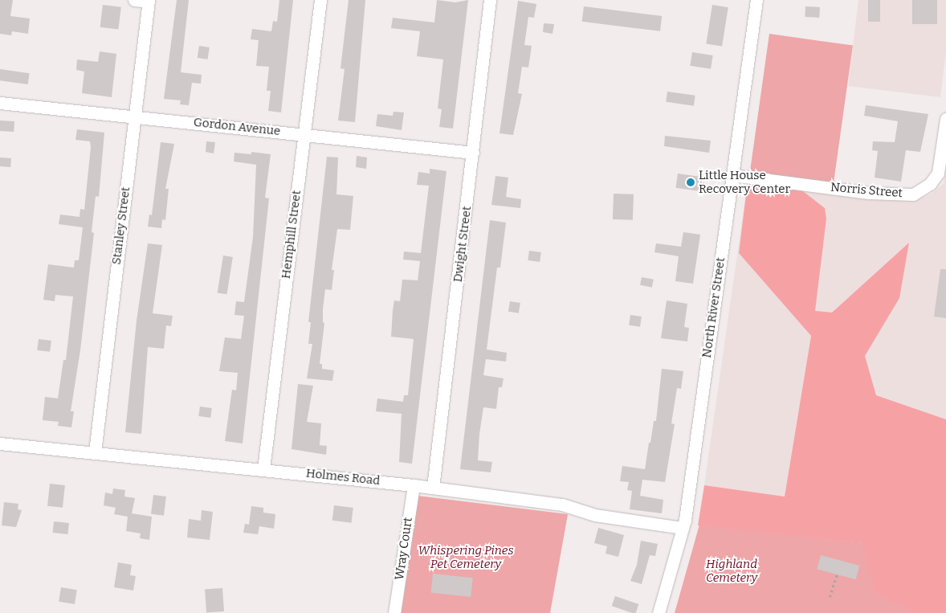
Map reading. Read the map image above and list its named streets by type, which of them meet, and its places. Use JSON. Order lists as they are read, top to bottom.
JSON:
{
  "streets": {
    "street": [
      "Gordon Avenue",
      "Norris Street",
      "Stanley Street",
      "Hemphill Street",
      "Dwight Street",
      "North River Street",
      "Holmes Road",
      "Wray Court"
    ]
  },
  "crossings": [
    ["Gordon Avenue", "Stanley Street"],
    ["Gordon Avenue", "Hemphill Street"],
    ["Gordon Avenue", "Dwight Street"],
    ["Norris Street", "North River Street"],
    ["Stanley Street", "Holmes Road"],
    ["Hemphill Street", "Holmes Road"],
    ["Dwight Street", "Holmes Road"],
    ["North River Street", "Holmes Road"],
    ["Holmes Road", "Wray Court"]
  ],
  "parks": ["Whispering Pines Pet Cemetery", "Highland Cemetery"],
  "places": ["Little House Recovery Center"]
}
